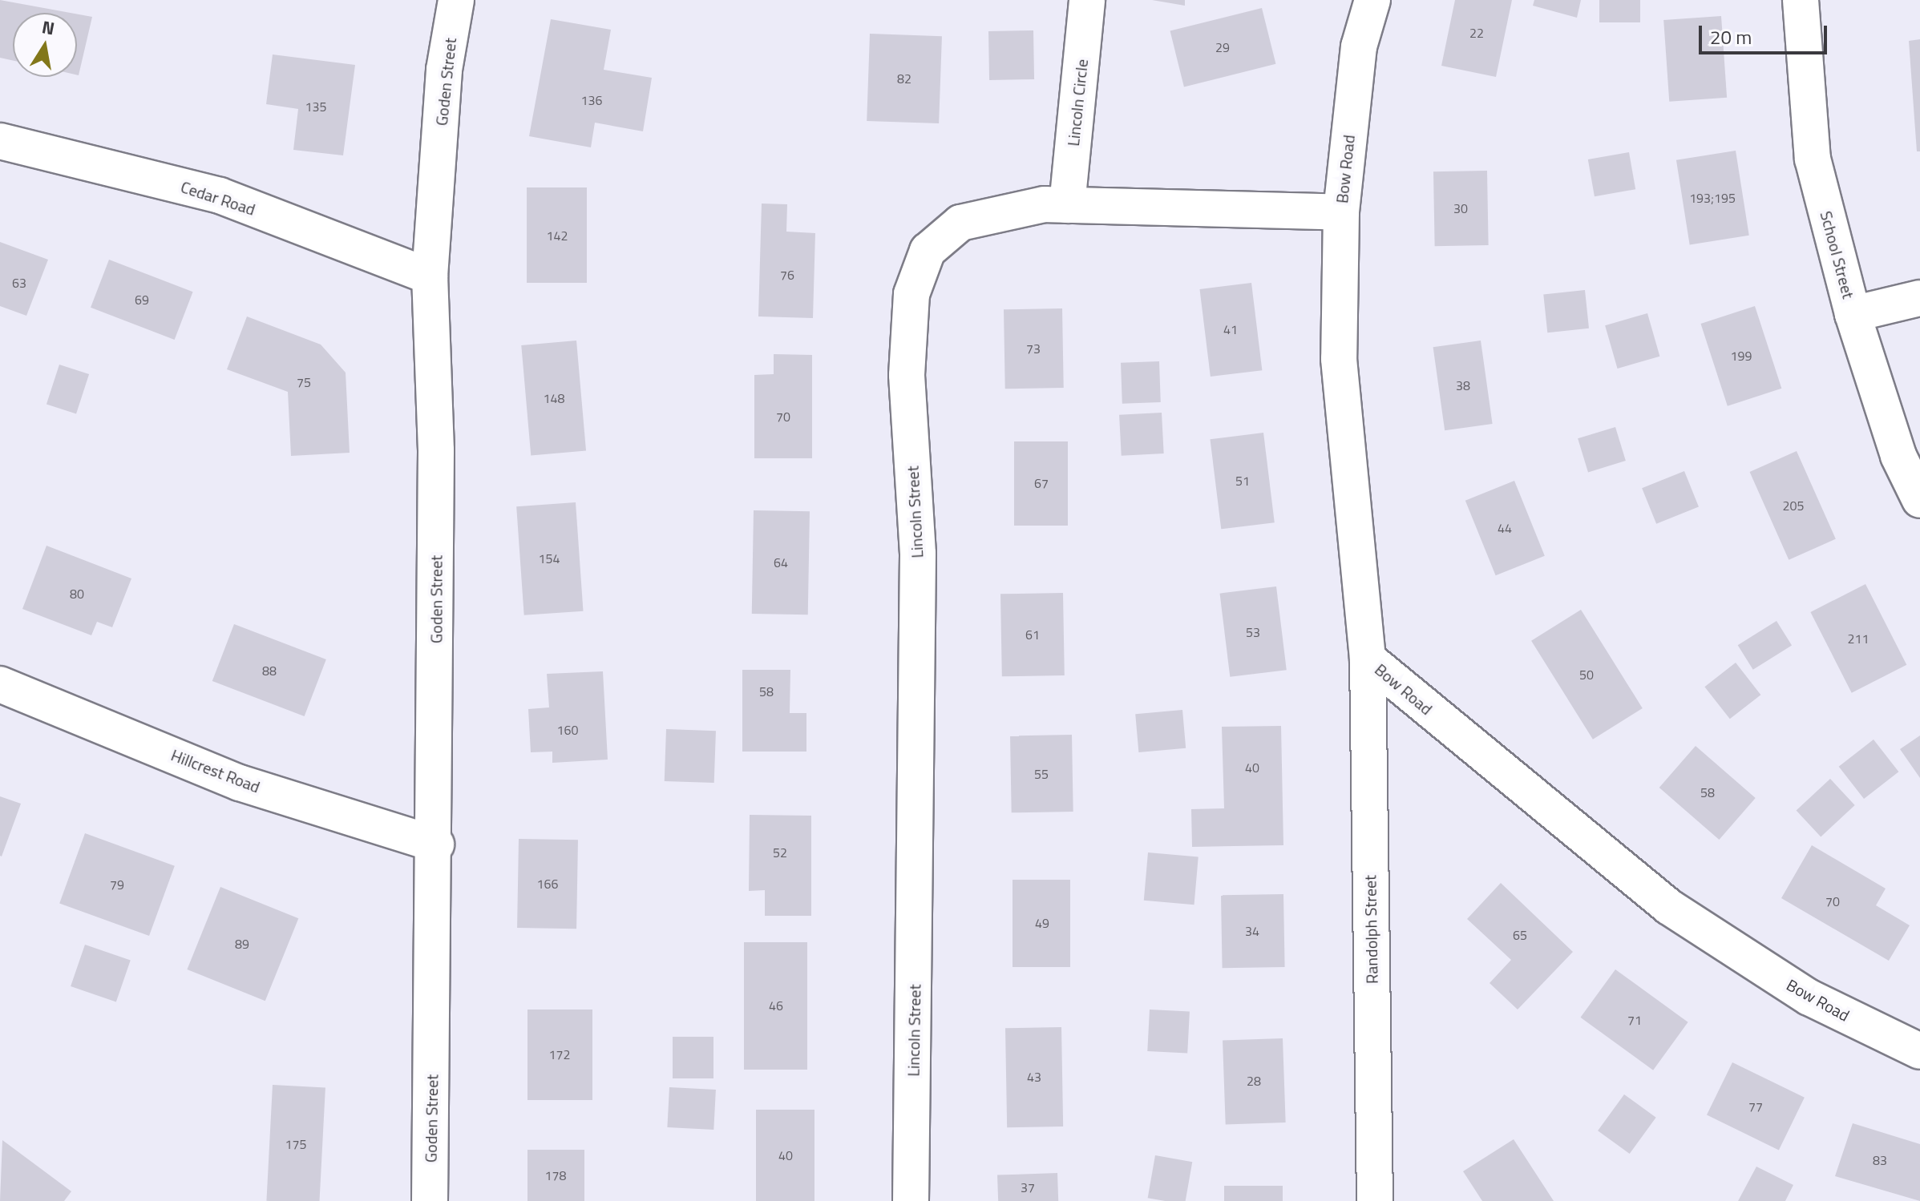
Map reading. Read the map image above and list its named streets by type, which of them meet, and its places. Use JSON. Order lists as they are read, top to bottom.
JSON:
{
  "streets": {
    "street": [
      "Goden Street",
      "Lincoln Circle",
      "Bow Road",
      "Cedar Road",
      "School Street",
      "Lincoln Street",
      "Hillcrest Road",
      "Randolph Street"
    ]
  },
  "crossings": [
    ["Goden Street", "Cedar Road"],
    ["Goden Street", "Hillcrest Road"],
    ["Lincoln Circle", "Lincoln Street"],
    ["Bow Road", "Lincoln Street"],
    ["Bow Road", "Randolph Street"]
  ],
  "house_numbers": [
    "22",
    "29",
    "82",
    "136",
    "135",
    "193;195",
    "30",
    "142",
    "76",
    "63",
    "69",
    "41",
    "73",
    "199",
    "75",
    "38",
    "148",
    "70",
    "51",
    "67",
    "205",
    "44",
    "154",
    "64",
    "80",
    "53",
    "61",
    "211",
    "88",
    "50",
    "58",
    "160",
    "40",
    "55",
    "58",
    "52",
    "166",
    "79",
    "70",
    "49",
    "34",
    "65",
    "89",
    "46",
    "71",
    "172",
    "43",
    "28",
    "77",
    "175",
    "40",
    "83",
    "178",
    "37"
  ],
  "scale_bar": "20 m",
  "north": "top"
}
